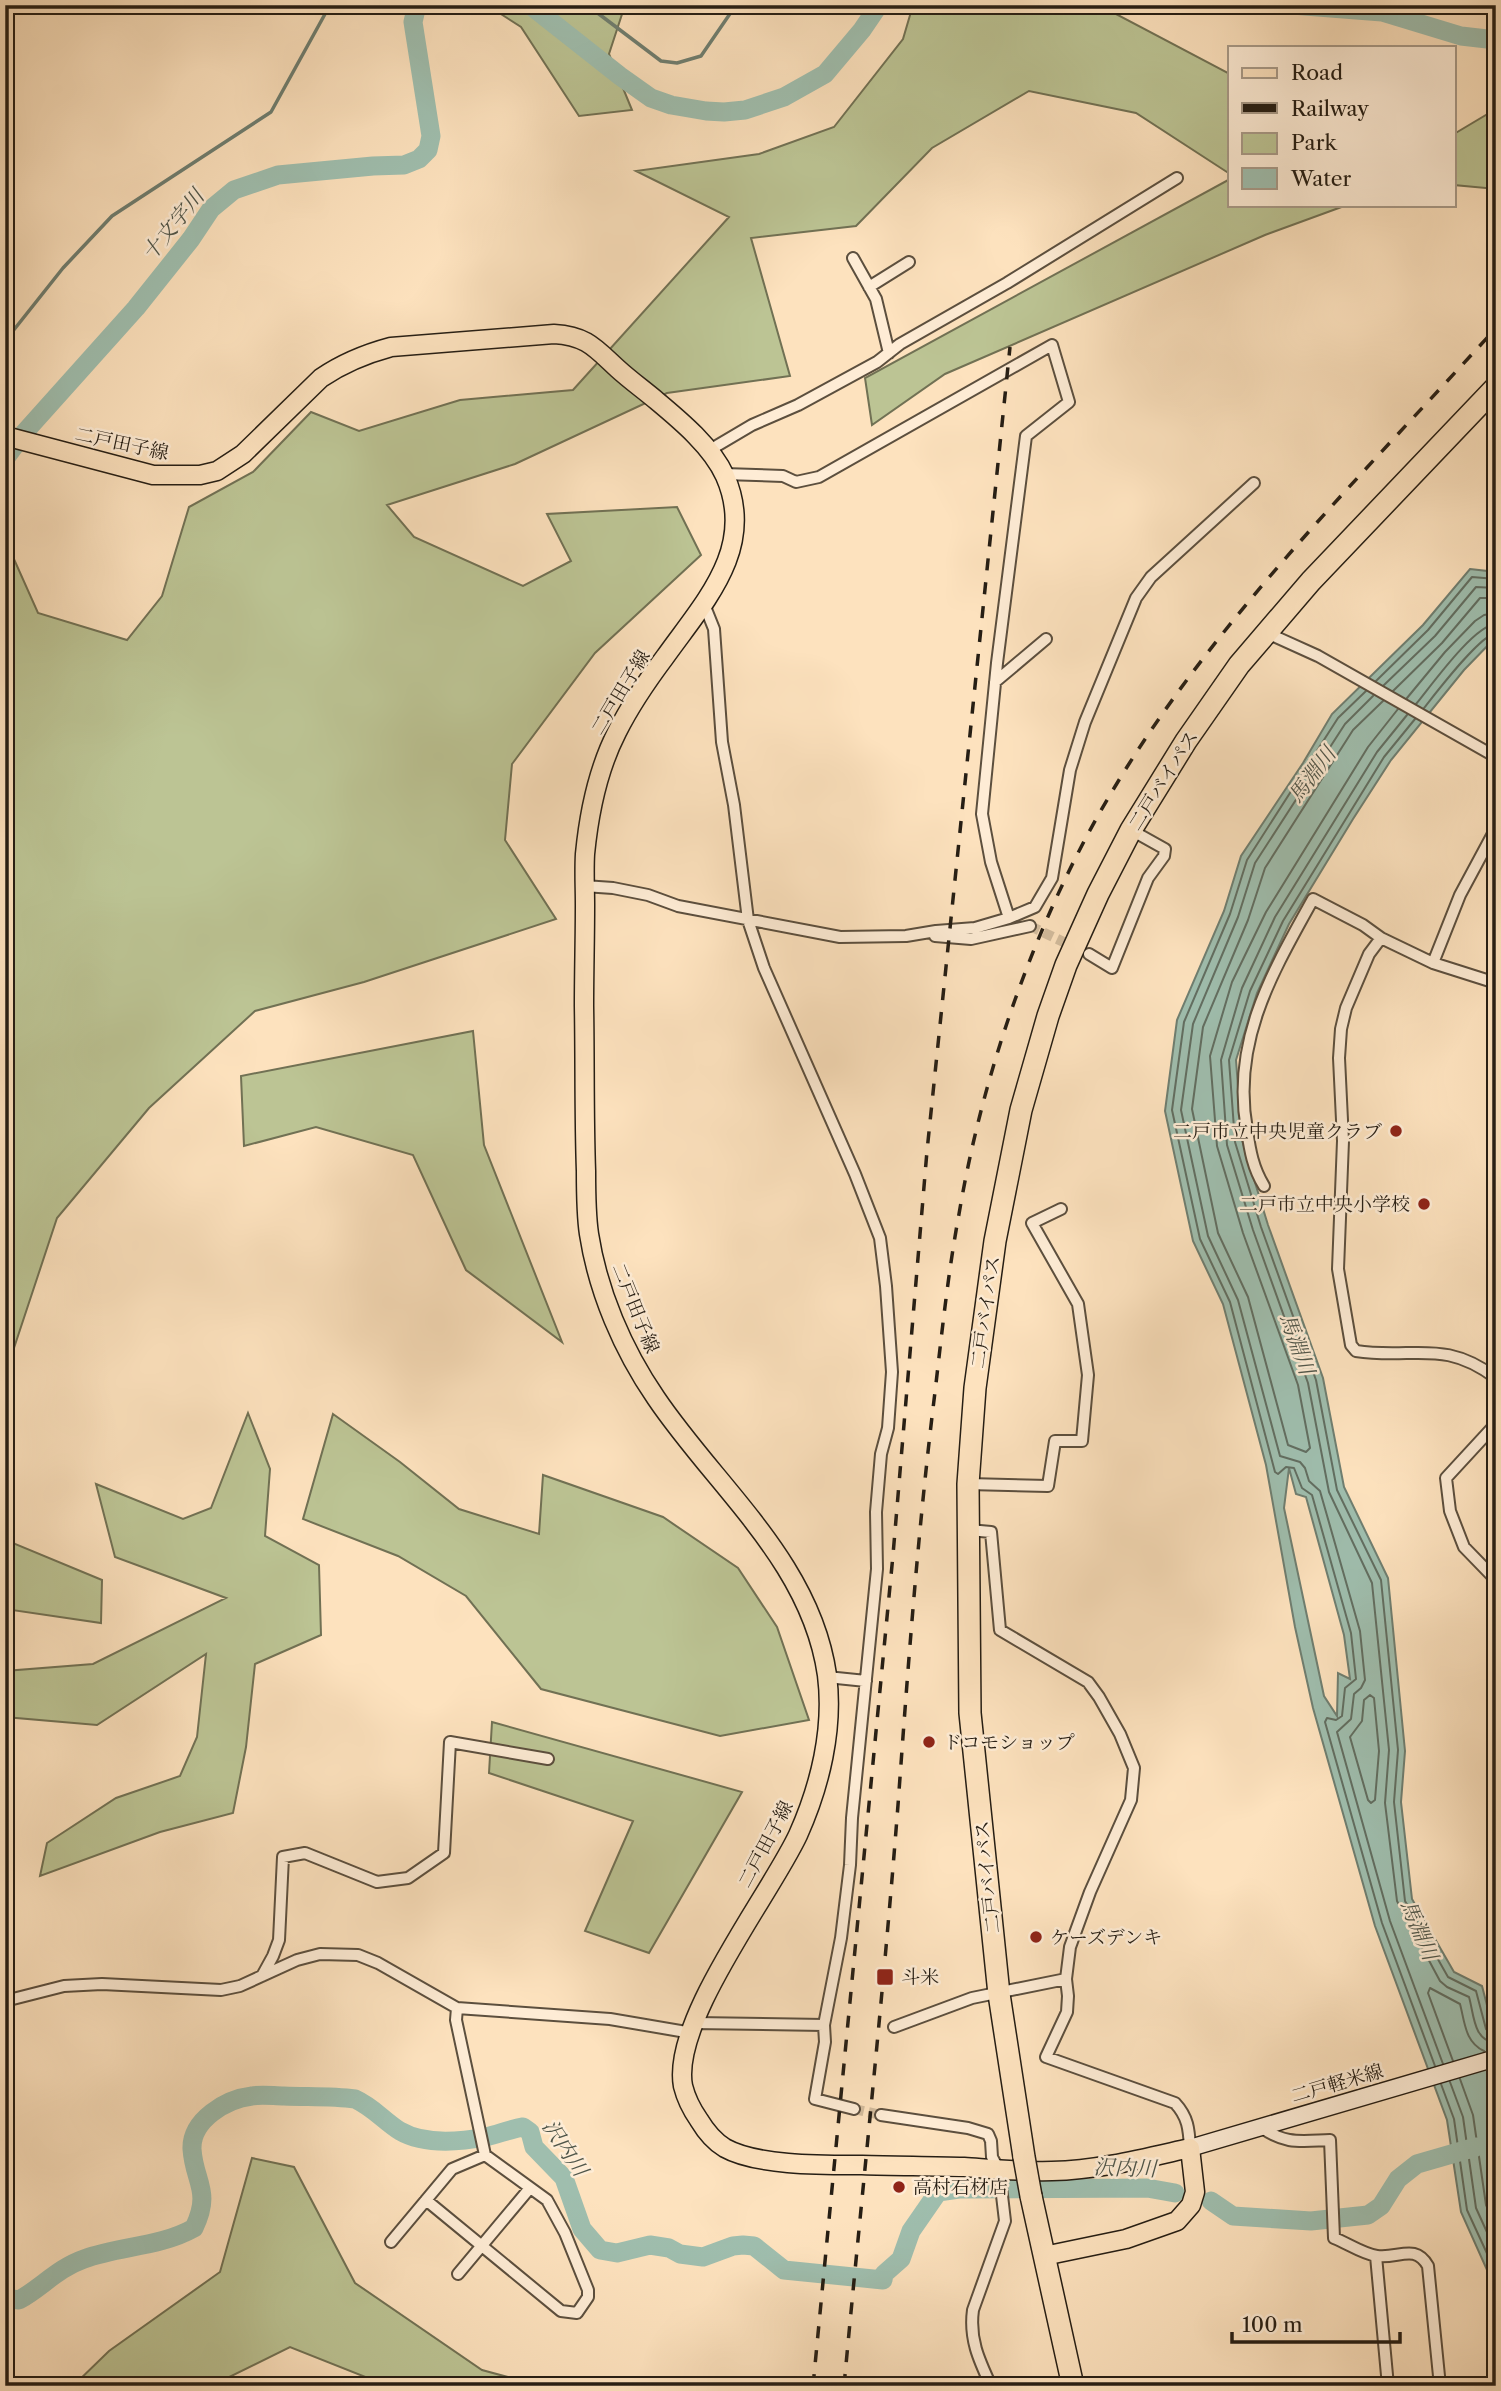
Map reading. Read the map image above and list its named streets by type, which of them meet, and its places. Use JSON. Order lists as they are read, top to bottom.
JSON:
{
  "streets": {
    "highway": ["二戸バイパス"],
    "main road": ["二戸田子線", "二戸軽米線"]
  },
  "crossings": [
    ["二戸田子線", "二戸軽米線"]
  ],
  "water": ["十文字川", "馬淵川", "沢内川"],
  "places": {
    "other": [
      "二戸市立中央児童クラブ",
      "二戸市立中央小学校",
      "ドコモショップ",
      "ケーズデンキ",
      "高村石材店"
    ],
    "transit": ["斗米"]
  },
  "legend": [
    "Road",
    "Railway",
    "Park",
    "Water"
  ],
  "scale_bar": "100 m"
}
